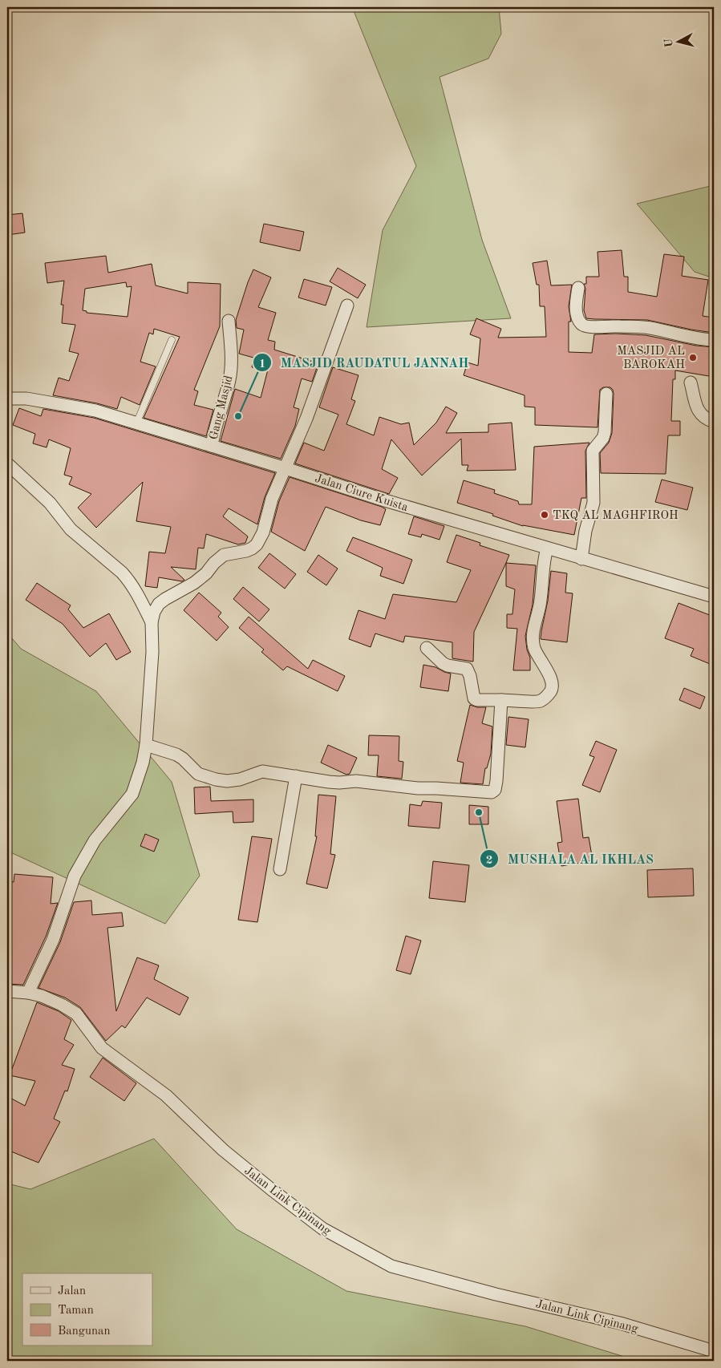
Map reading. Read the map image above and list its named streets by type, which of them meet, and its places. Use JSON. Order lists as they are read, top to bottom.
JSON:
{
  "streets": {
    "street": ["Gang Masjid", "Jalan Ciure Kuista", "Jalan Link Cipinang"]
  },
  "crossings": [
    ["Gang Masjid", "Jalan Ciure Kuista"]
  ],
  "places": [
    "MASJID AL BAROKAH",
    "MASJID RAUDATUL JANNAH",
    "TKQ AL MAGHFIROH",
    "MUSHALA AL IKHLAS"
  ],
  "legend": ["Jalan", "Taman", "Bangunan"],
  "north": "left"
}
